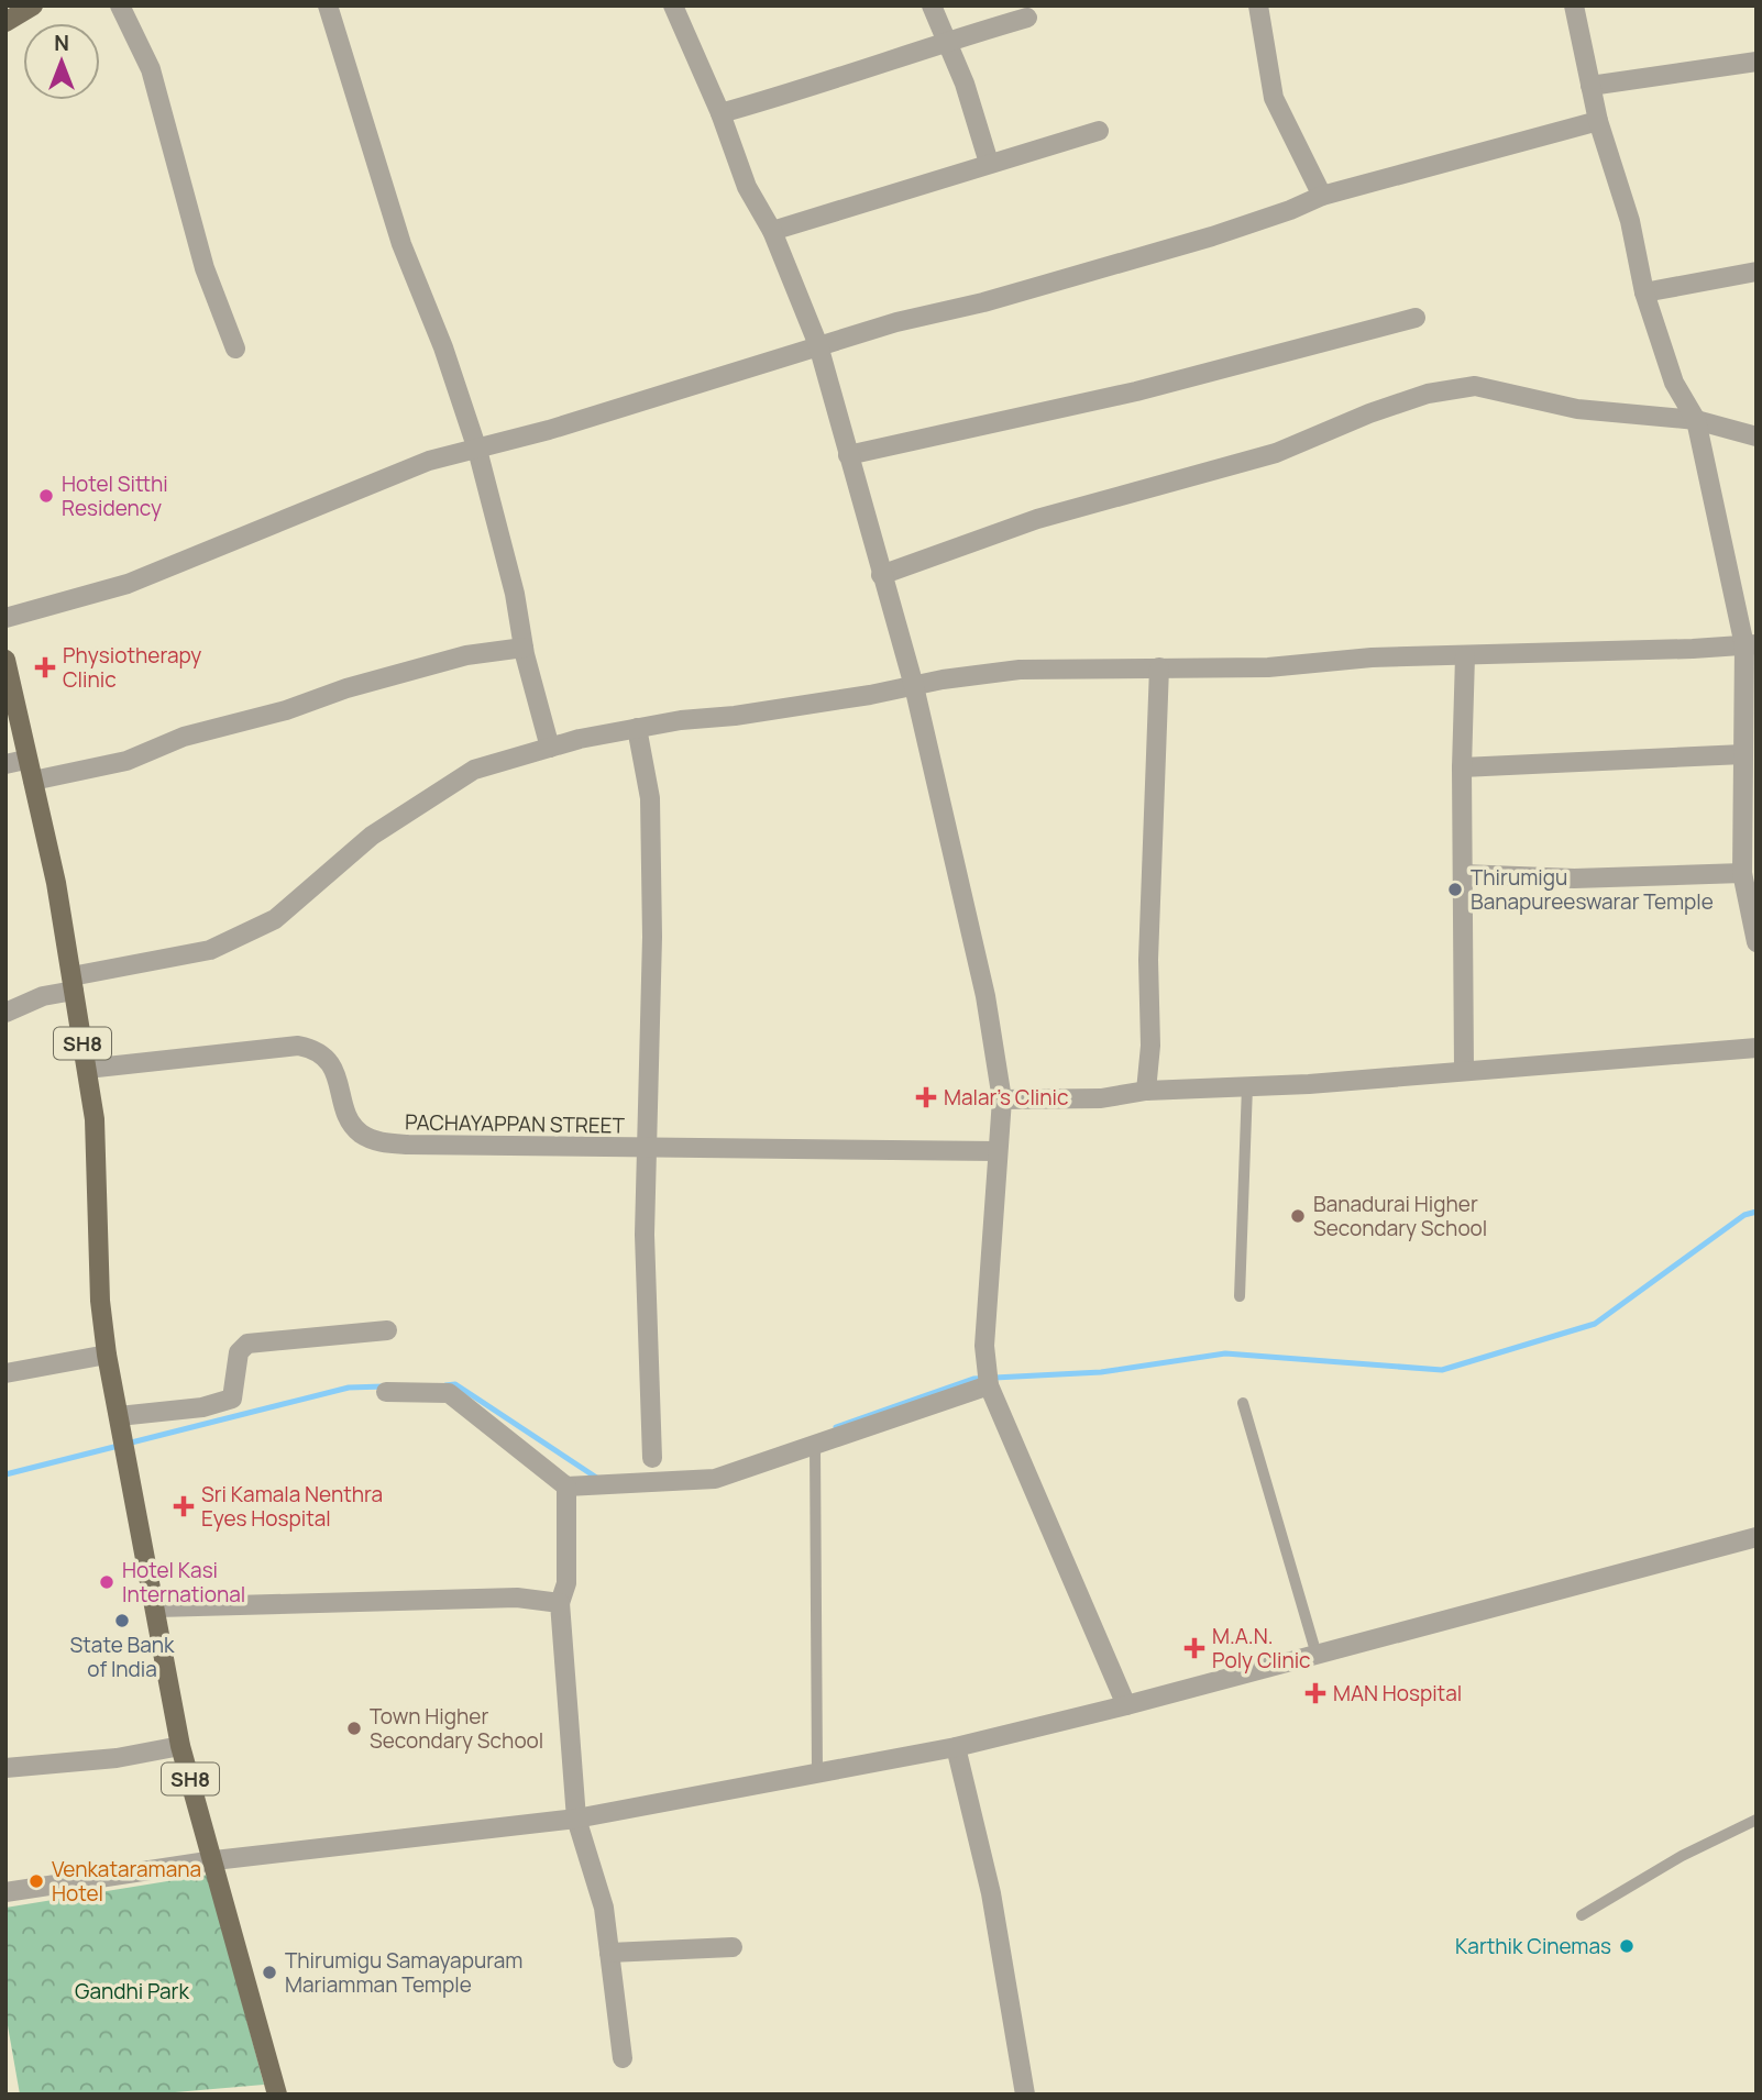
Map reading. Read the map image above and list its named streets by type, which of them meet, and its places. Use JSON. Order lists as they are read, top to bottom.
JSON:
{
  "streets": {
    "main road": ["SH8"],
    "street": ["PACHAYAPPAN STREET"]
  },
  "crossings": [
    ["SH8", "PACHAYAPPAN STREET"]
  ],
  "parks": ["Gandhi Park"],
  "places": {
    "other": [
      "Hotel Sitthi Residency",
      "Thirumigu Banapureeswarar Temple",
      "Banadurai Higher Secondary School",
      "Hotel Kasi International",
      "State Bank of India",
      "Town Higher Secondary School",
      "Venkataramana Hotel",
      "Karthik Cinemas",
      "Thirumigu Samayapuram Mariamman Temple"
    ],
    "health": [
      "Physiotherapy Clinic",
      "Malar's Clinic",
      "Sri Kamala Nenthra Eyes Hospital",
      "M.A.N. Poly Clinic",
      "MAN Hospital"
    ]
  },
  "north": "top"
}
